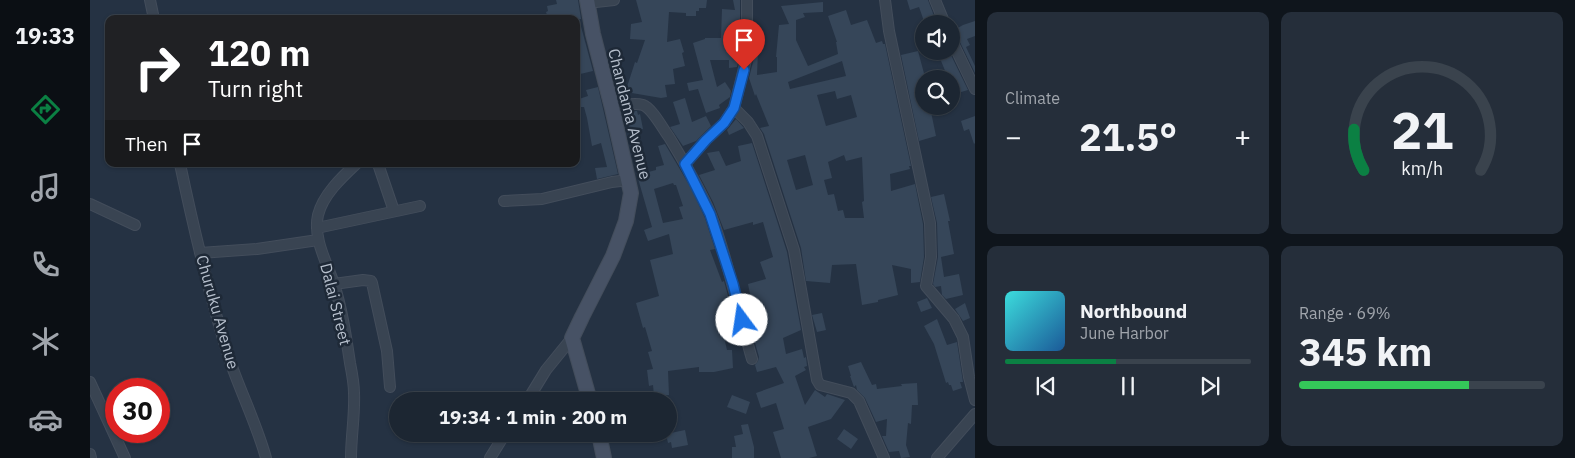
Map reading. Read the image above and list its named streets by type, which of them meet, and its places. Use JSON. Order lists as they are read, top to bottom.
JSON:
{
  "streets": {
    "street": ["Chandama Avenue", "Dalai Street", "Churuku Avenue"]
  },
  "page": {
    "tabs": "19:33",
    "tile": [
      "Climate",
      ["Range · 69%", "345 km"]
    ],
    "turn": ["120 m", "Turn right"],
    "heat": ["−", "21.5°", "+"],
    "then": "Then",
    "song": ["Northbound", "June Harbor"],
    "limit": "30",
    "trip": "19:34 · 1 min · 200 m",
    "gauge": ["21", "km/h"]
  }
}
